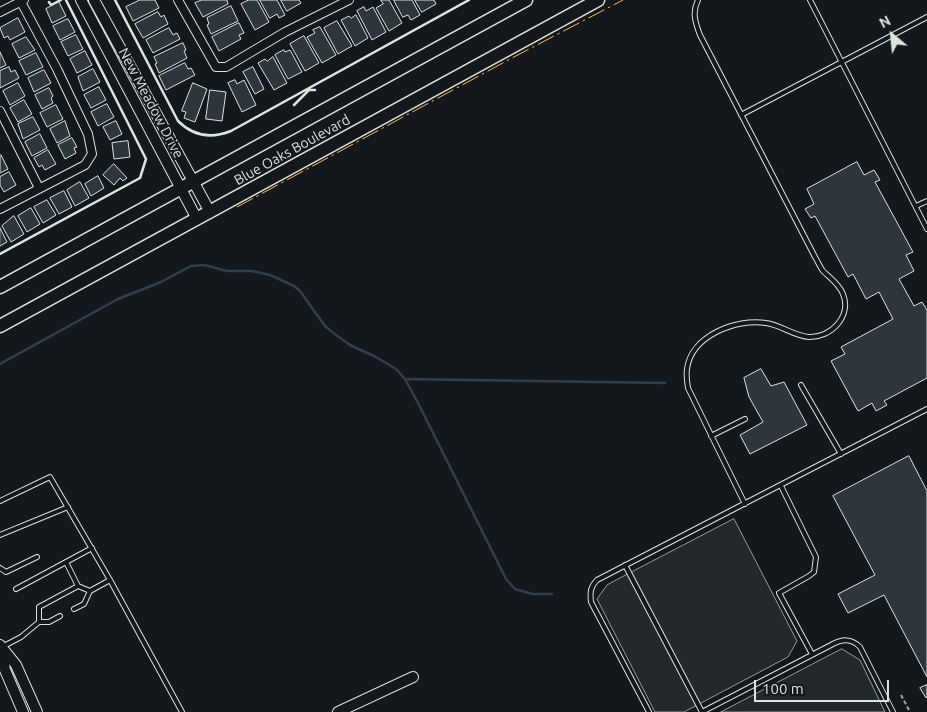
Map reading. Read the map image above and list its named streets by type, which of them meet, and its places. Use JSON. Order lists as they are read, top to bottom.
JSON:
{
  "streets": {
    "main road": ["Blue Oaks Boulevard"],
    "street": ["New Meadow Drive"]
  },
  "crossings": [
    ["New Meadow Drive", "Blue Oaks Boulevard"]
  ],
  "scale_bar": "100 m",
  "north": "top left"
}
